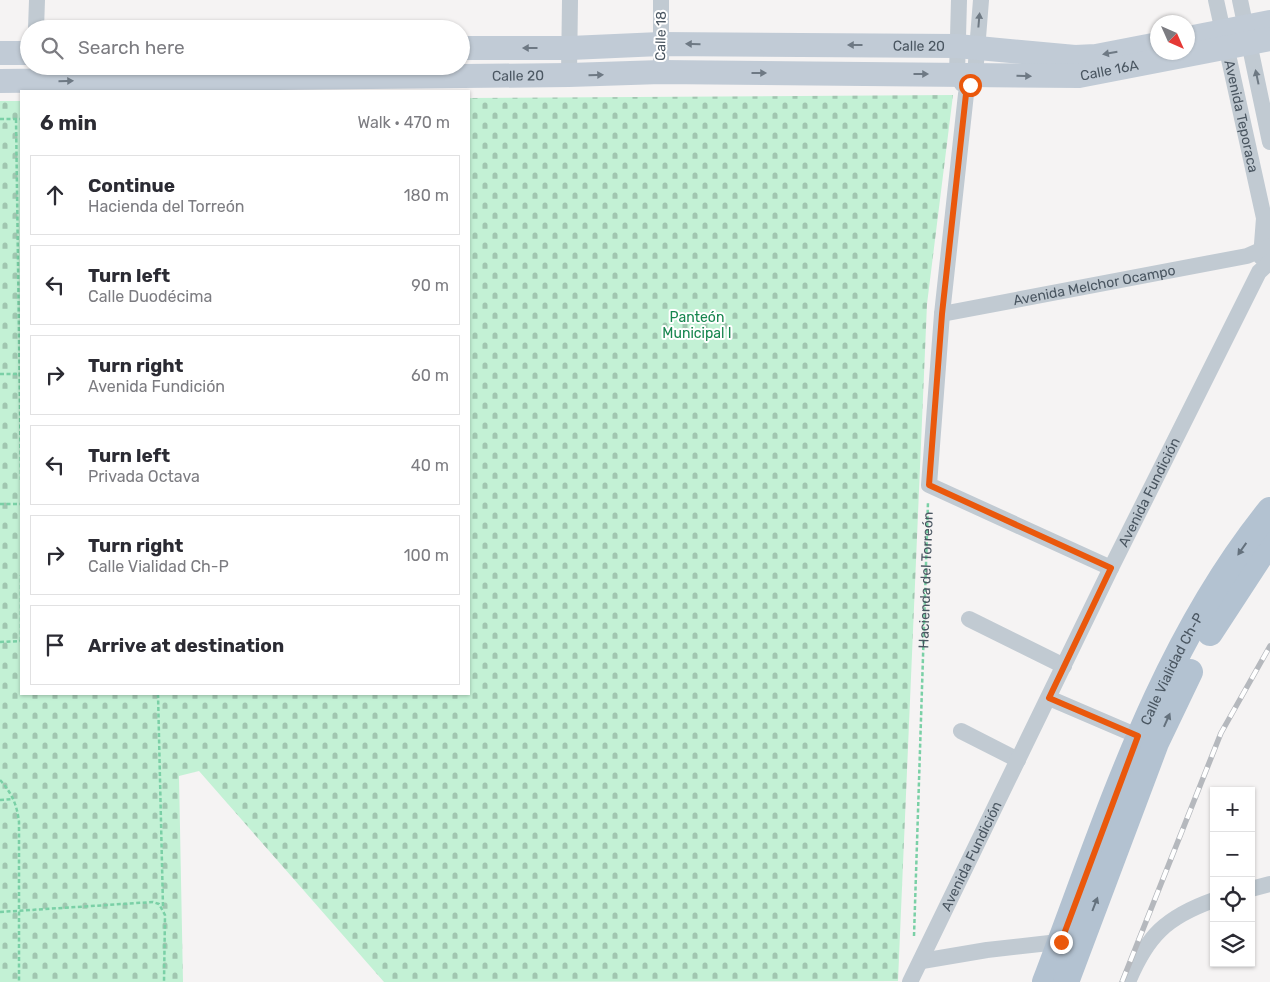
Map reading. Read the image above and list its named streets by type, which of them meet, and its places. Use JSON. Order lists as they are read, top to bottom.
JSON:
{
  "streets": {
    "main road": ["Calle 20", "Calle 16A", "Calle Vialidad Ch-P"],
    "street": [
      "Calle 18",
      "Avenida Teporaca",
      "Avenida Melchor Ocampo",
      "Avenida Fundición"
    ],
    "path": ["Hacienda del Torreón"]
  },
  "crossings": [
    ["Calle 18", "Calle 20"],
    ["Calle 20", "Calle 16A"],
    ["Calle 16A", "Avenida Teporaca"],
    ["Avenida Teporaca", "Avenida Melchor Ocampo"],
    ["Avenida Teporaca", "Avenida Fundición"],
    ["Avenida Melchor Ocampo", "Avenida Fundición"]
  ],
  "parks": ["Panteón Municipal I"],
  "north": "bottom right",
  "page": {
    "search": "Search here",
    "heading": ["6 min", "Walk · 470 m"],
    "list": [
      ["Continue", "Hacienda del Torreón", "180 m"],
      ["Turn left", "Calle Duodécima", "90 m"],
      ["Turn right", "Avenida Fundición", "60 m"],
      ["Turn left", "Privada Octava", "40 m"],
      ["Turn right", "Calle Vialidad Ch-P", "100 m"],
      "Arrive at destination"
    ],
    "map_buttons": ["+", "−"]
  }
}
